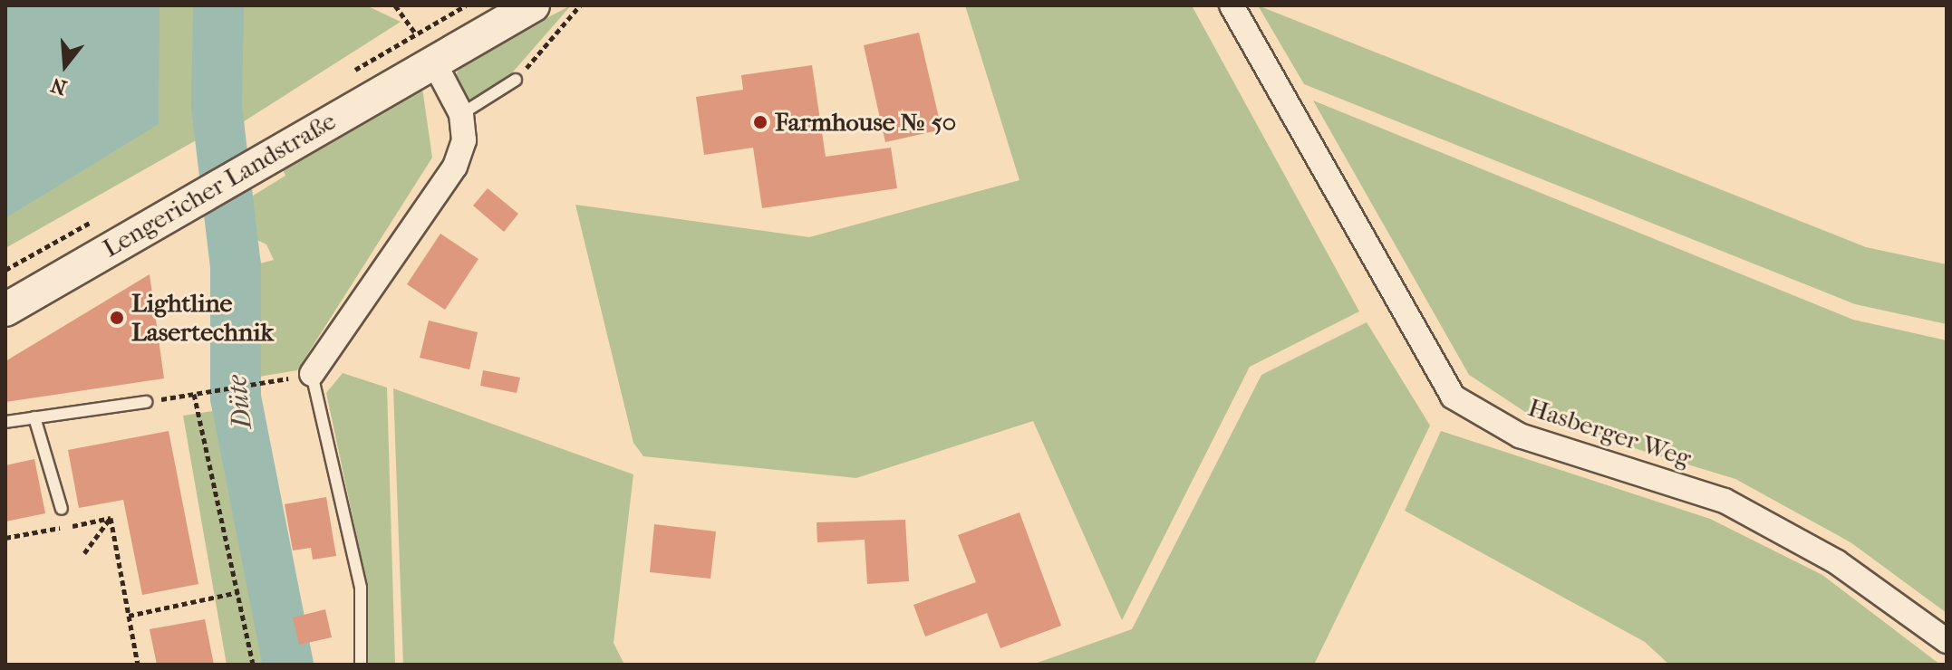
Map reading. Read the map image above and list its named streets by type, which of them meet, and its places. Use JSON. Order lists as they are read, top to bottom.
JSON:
{
  "streets": {
    "main road": ["Lengericher Landstraße"],
    "street": ["Hasberger Weg"]
  },
  "water": ["Düte"],
  "places": ["Farmhouse № 50", "Lightline Lasertechnik"],
  "north": "bottom"
}
